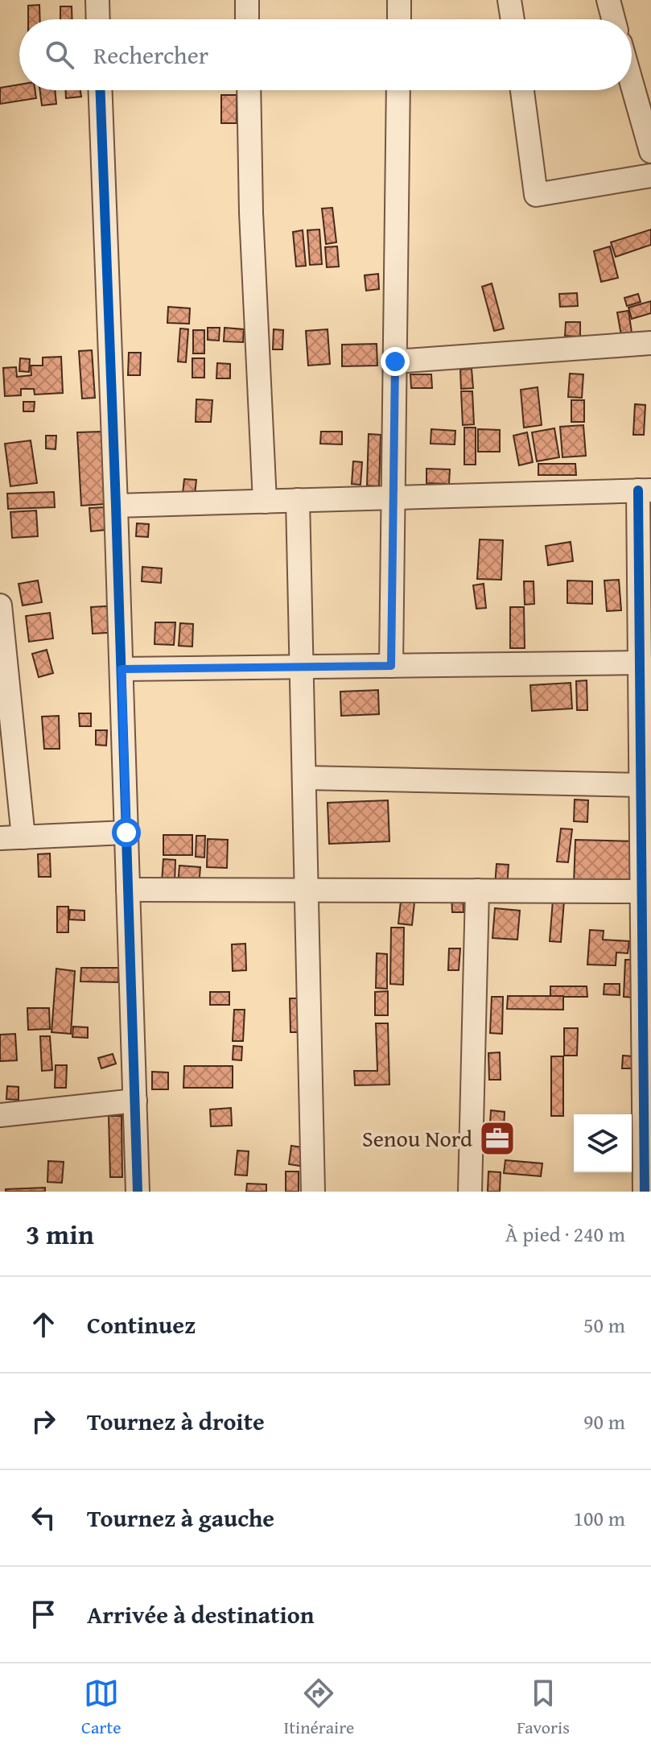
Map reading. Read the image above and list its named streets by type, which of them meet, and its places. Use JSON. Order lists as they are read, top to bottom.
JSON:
{
  "places": {
    "office": ["Senou Nord"]
  },
  "page": {
    "search": "Rechercher",
    "heading": ["3 min", "À pied · 240 m"],
    "list": [
      ["Continuez", "50 m"],
      ["Tournez à droite", "90 m"],
      ["Tournez à gauche", "100 m"],
      "Arrivée à destination"
    ],
    "nav": ["Carte", "Itinéraire", "Favoris"]
  }
}
